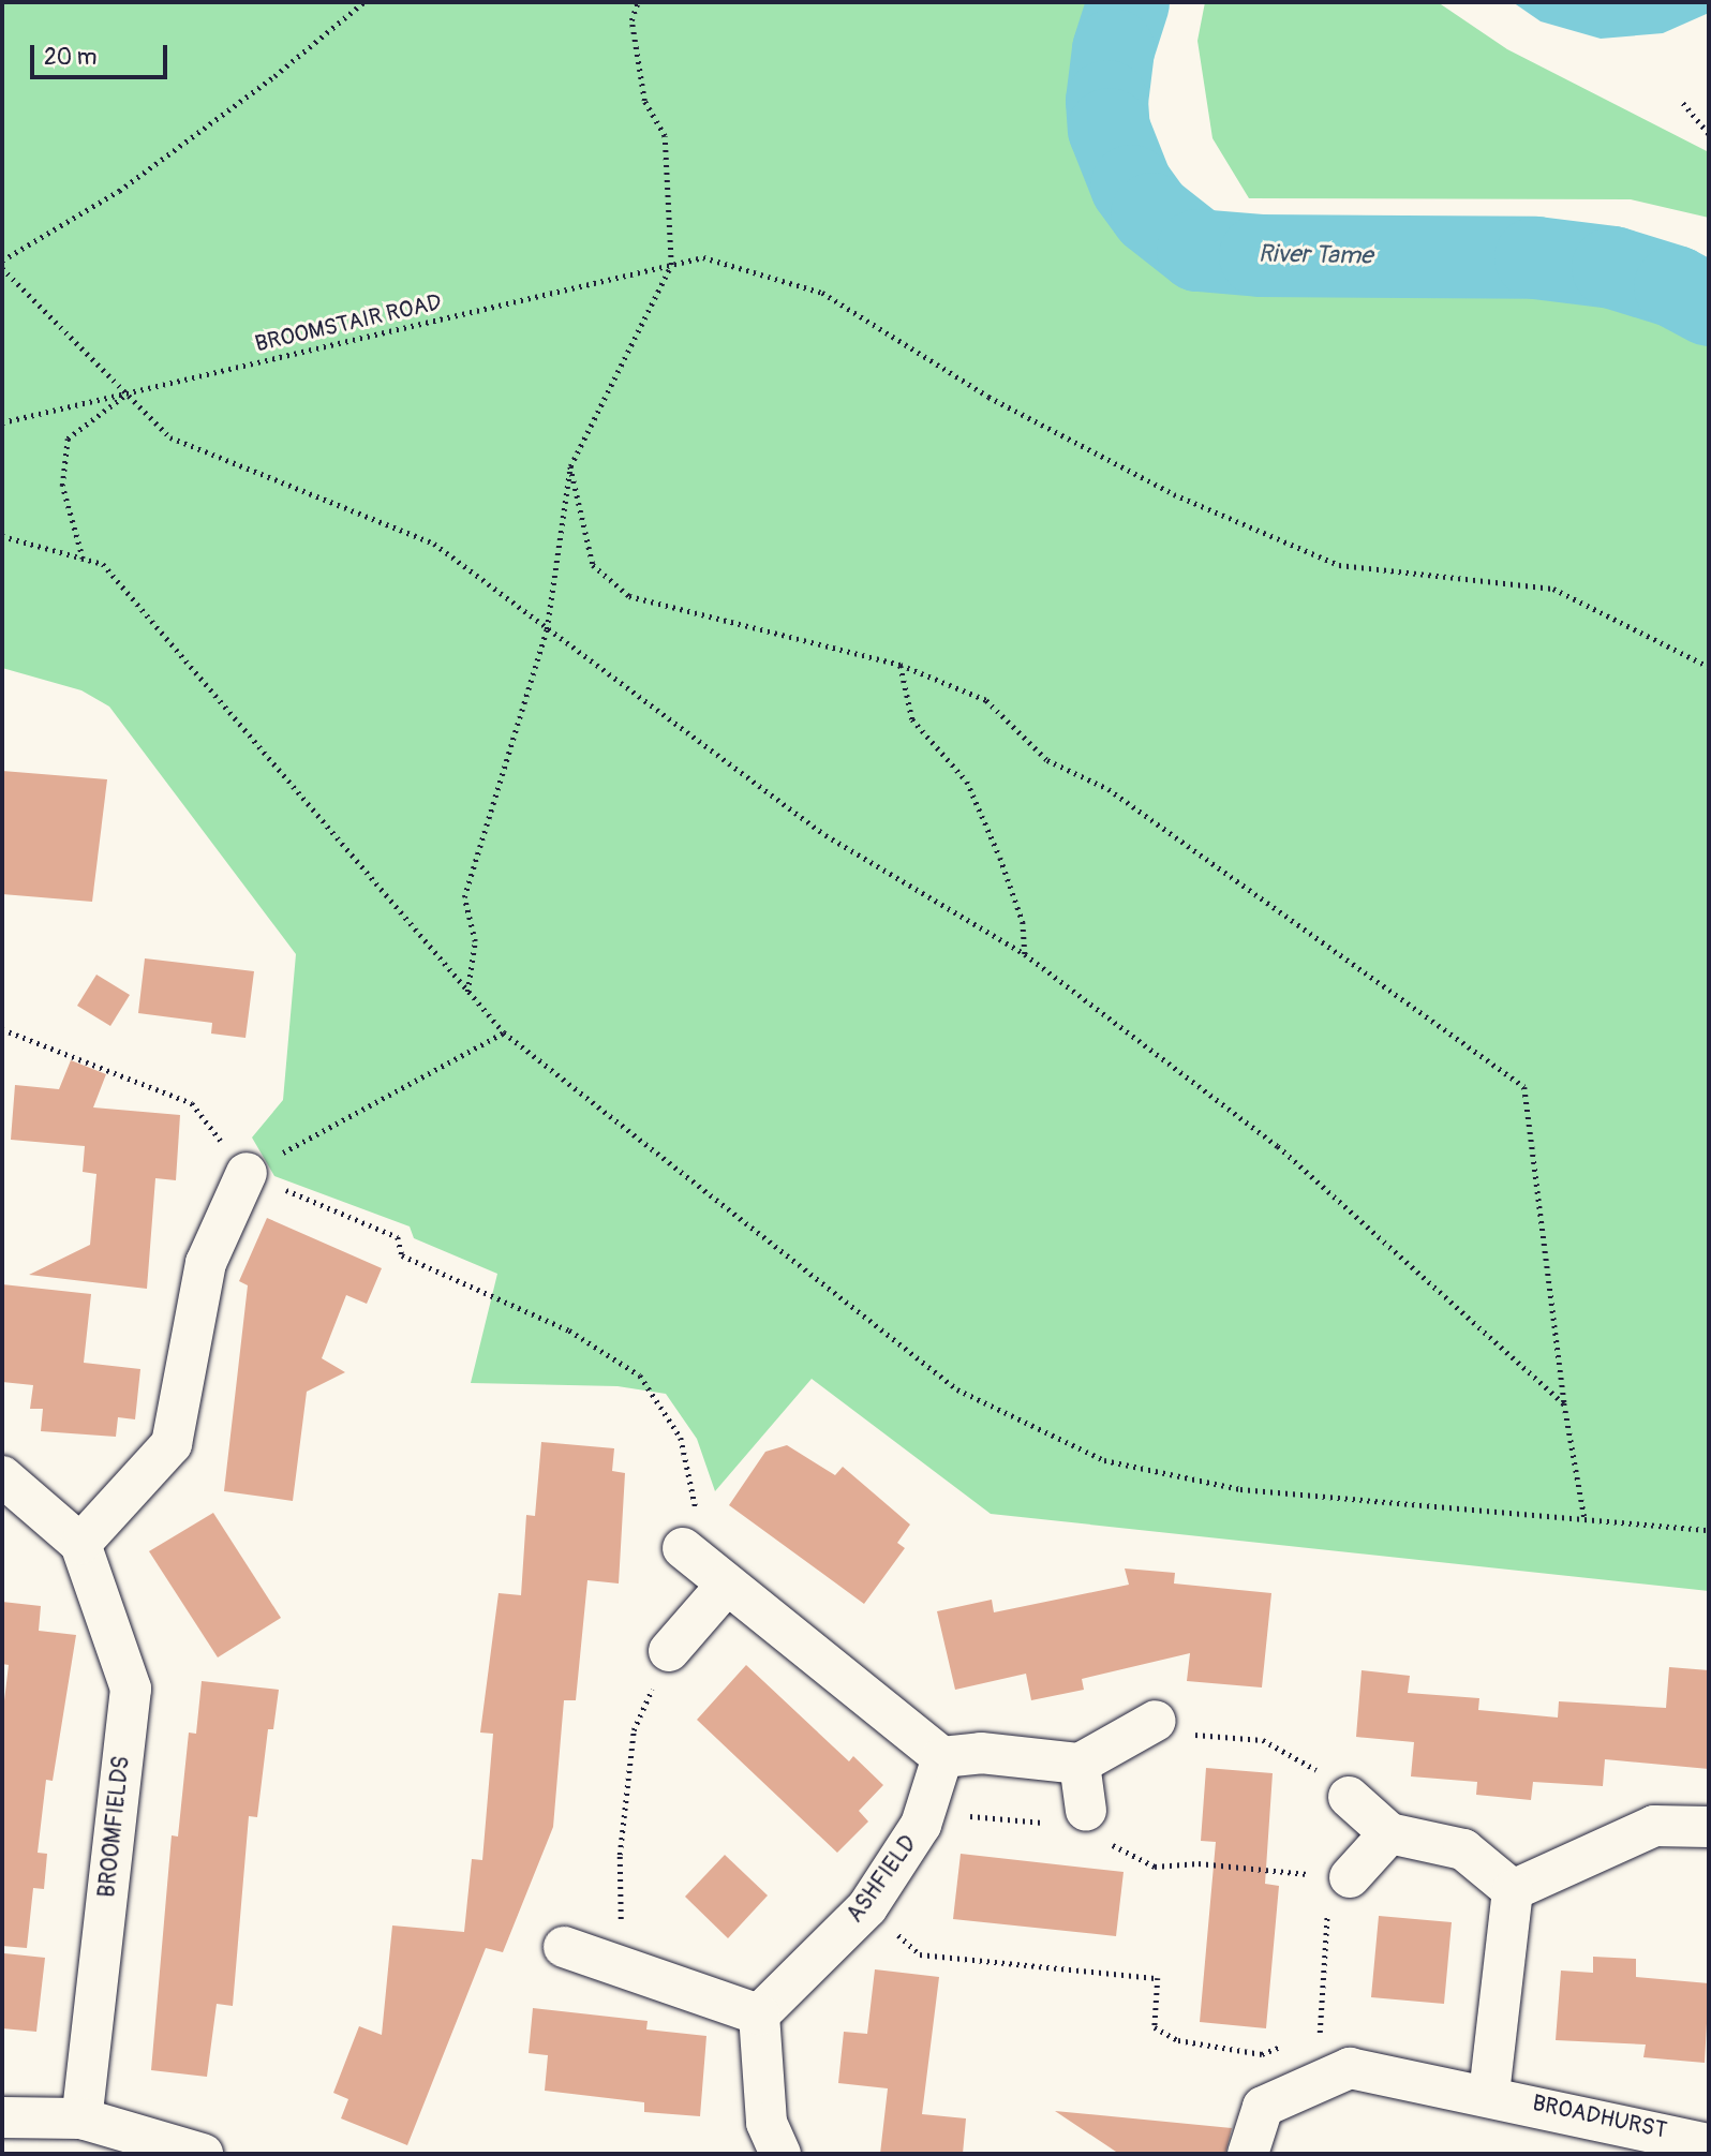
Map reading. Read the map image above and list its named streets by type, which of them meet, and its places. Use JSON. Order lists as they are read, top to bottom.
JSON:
{
  "streets": {
    "street": ["BROOMFIELDS", "ASHFIELD", "BROADHURST"],
    "path": ["BROOMSTAIR ROAD"]
  },
  "water": ["River Tame"],
  "scale_bar": "20 m"
}
